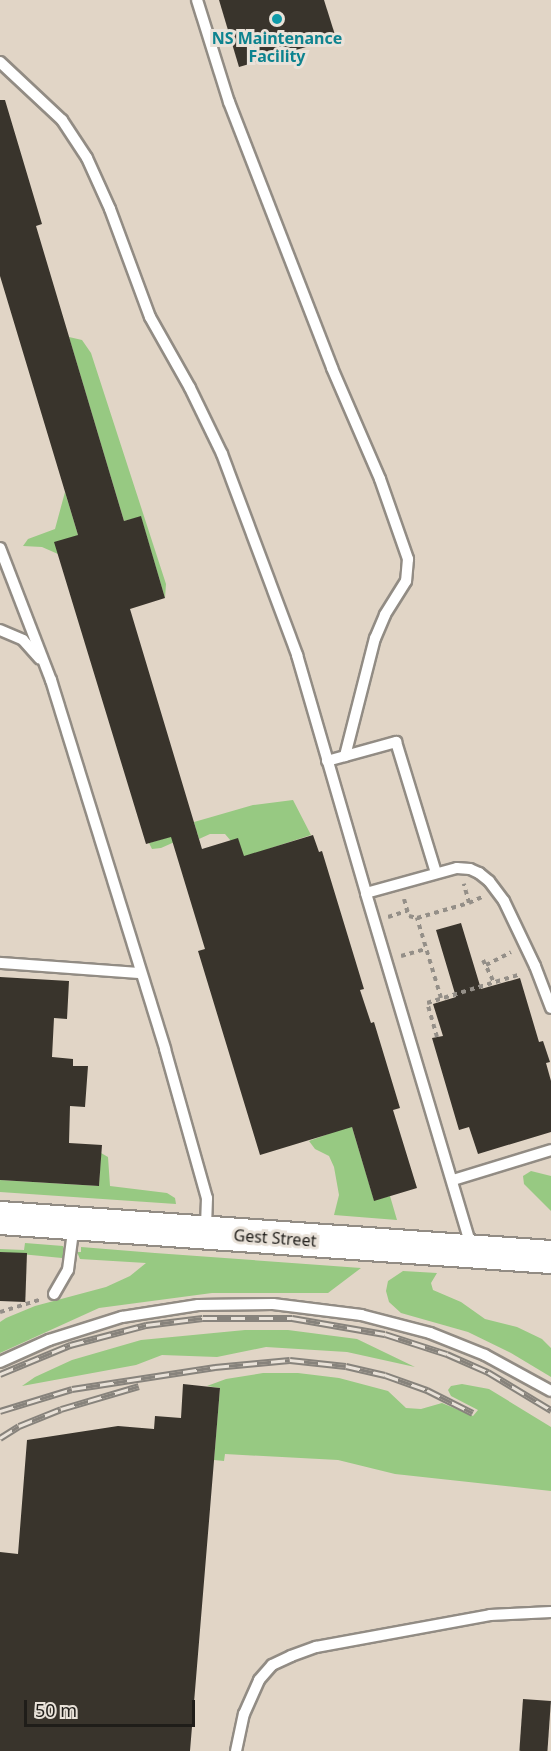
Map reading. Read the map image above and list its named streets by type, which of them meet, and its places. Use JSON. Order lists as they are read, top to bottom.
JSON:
{
  "streets": {
    "street": ["Gest Street"]
  },
  "places": ["NS Maintenance Facility"],
  "scale_bar": "50 m"
}
